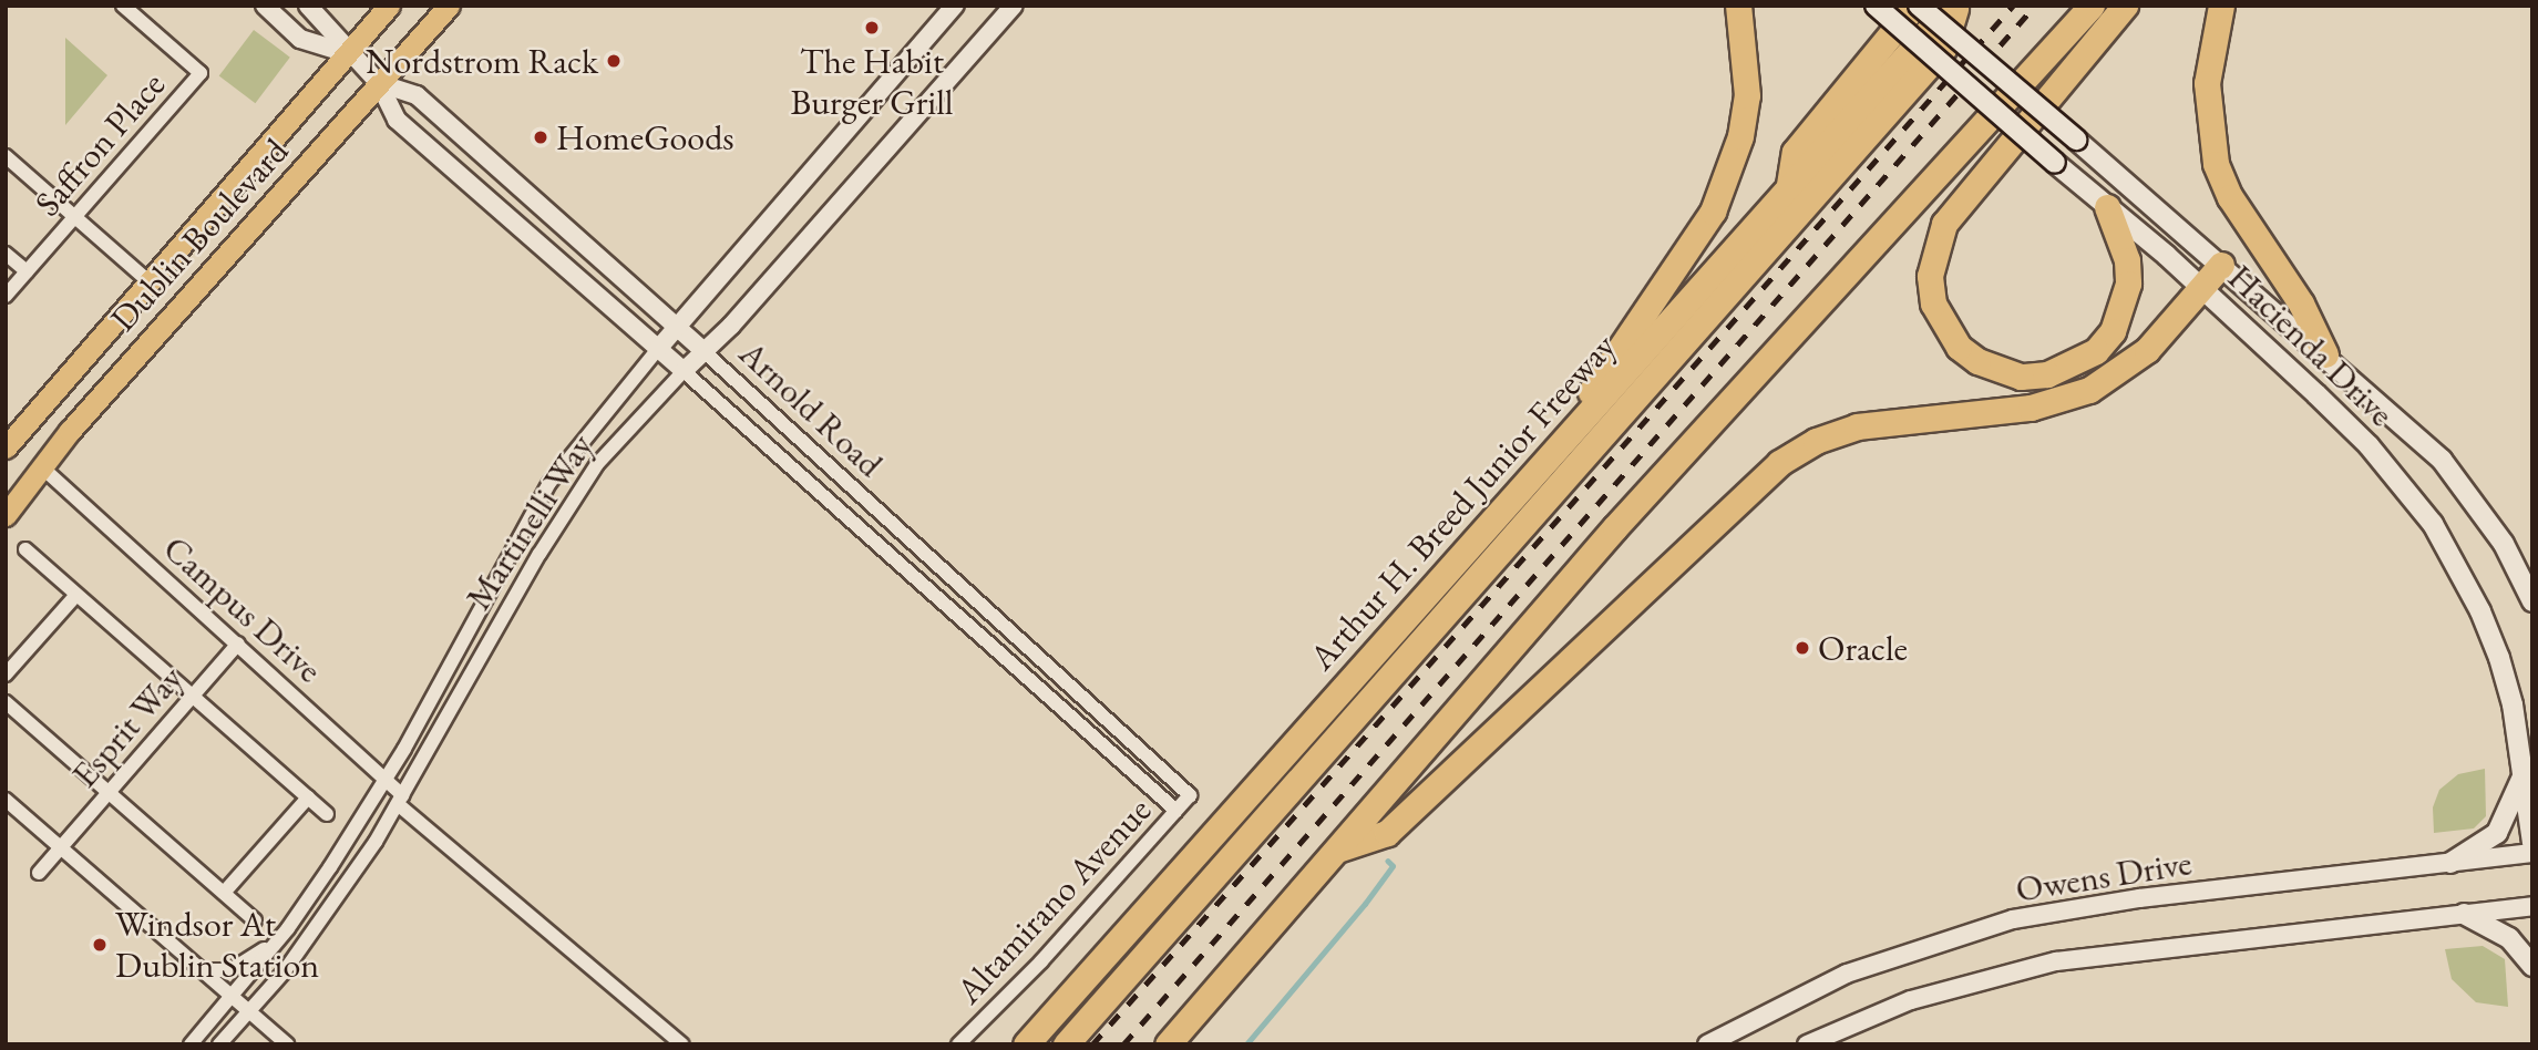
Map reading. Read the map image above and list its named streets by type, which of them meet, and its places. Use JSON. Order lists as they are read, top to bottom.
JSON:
{
  "streets": {
    "highway": ["Arthur H. Breed Junior Freeway"],
    "main road": ["Dublin Boulevard", "Hacienda Drive"],
    "street": [
      "Saffron Place",
      "Arnold Road",
      "Martinelli Way",
      "Campus Drive",
      "Esprit Way",
      "Owens Drive",
      "Altamirano Avenue"
    ]
  },
  "crossings": [
    ["Dublin Boulevard", "Arnold Road"],
    ["Dublin Boulevard", "Campus Drive"],
    ["Arnold Road", "Martinelli Way"],
    ["Arnold Road", "Altamirano Avenue"],
    ["Martinelli Way", "Campus Drive"],
    ["Campus Drive", "Esprit Way"]
  ],
  "places": [
    "The Habit Burger Grill",
    "Nordstrom Rack",
    "HomeGoods",
    "Oracle",
    "Windsor At Dublin Station"
  ]
}
